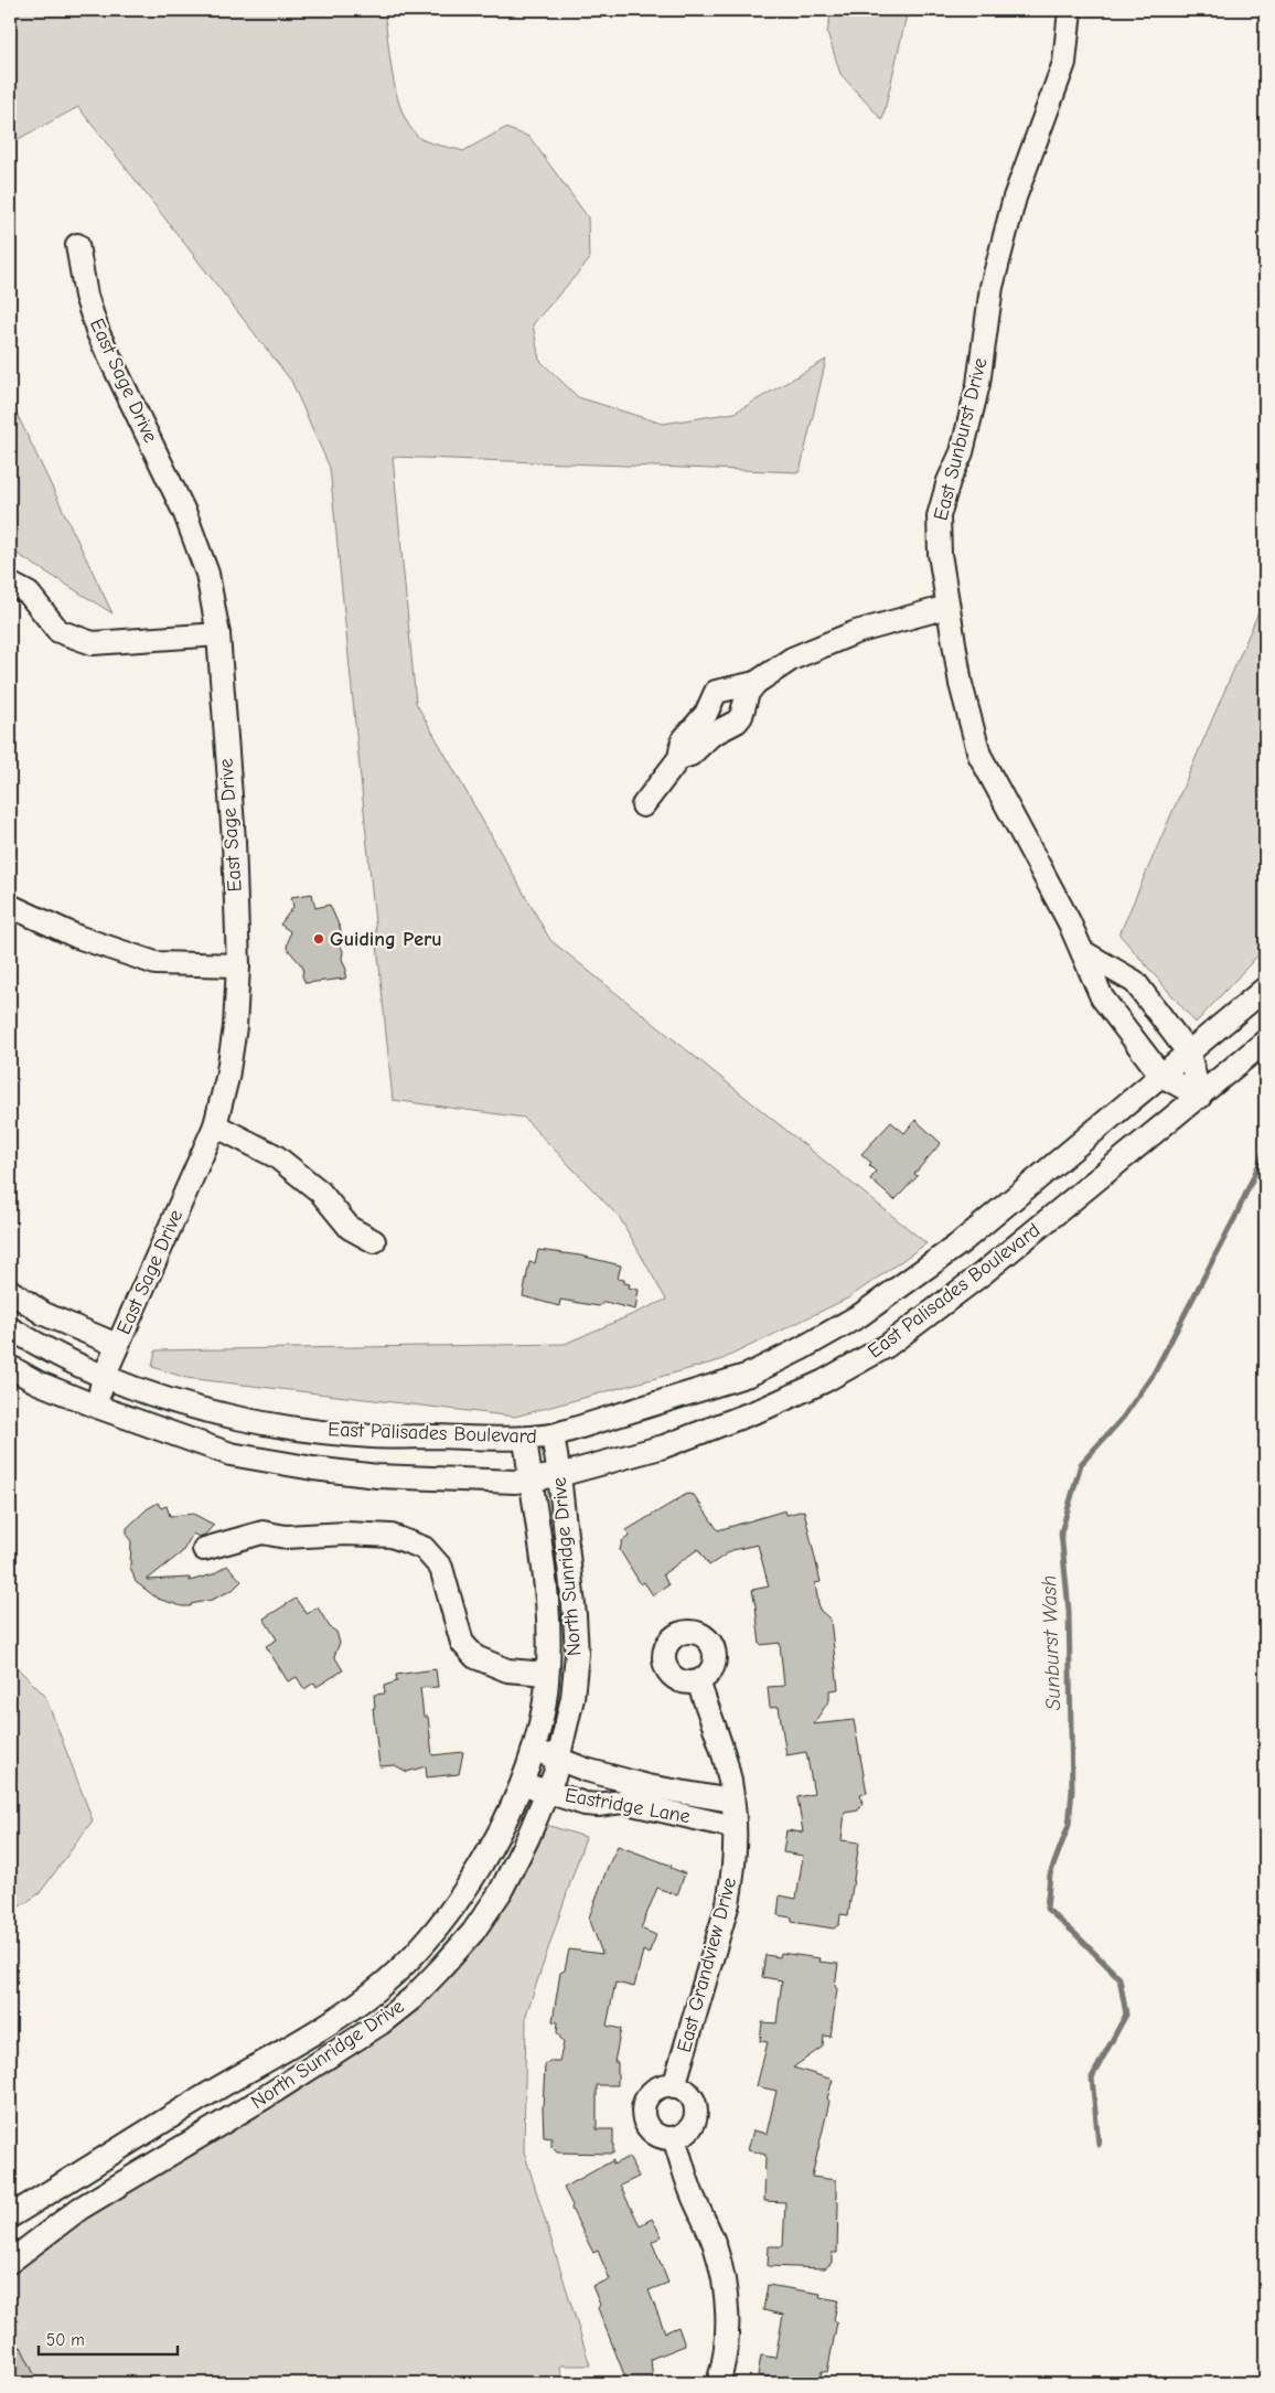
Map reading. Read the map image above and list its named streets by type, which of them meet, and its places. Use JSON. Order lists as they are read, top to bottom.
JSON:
{
  "streets": {
    "street": [
      "East Sage Drive",
      "East Sunburst Drive",
      "East Palisades Boulevard",
      "North Sunridge Drive",
      "Eastridge Lane",
      "East Grandview Drive"
    ]
  },
  "crossings": [
    ["East Sage Drive", "East Palisades Boulevard"],
    ["East Sunburst Drive", "East Palisades Boulevard"],
    ["East Palisades Boulevard", "North Sunridge Drive"],
    ["North Sunridge Drive", "Eastridge Lane"],
    ["Eastridge Lane", "East Grandview Drive"]
  ],
  "water": ["Sunburst Wash"],
  "places": ["Guiding Peru"],
  "scale_bar": "50 m"
}
